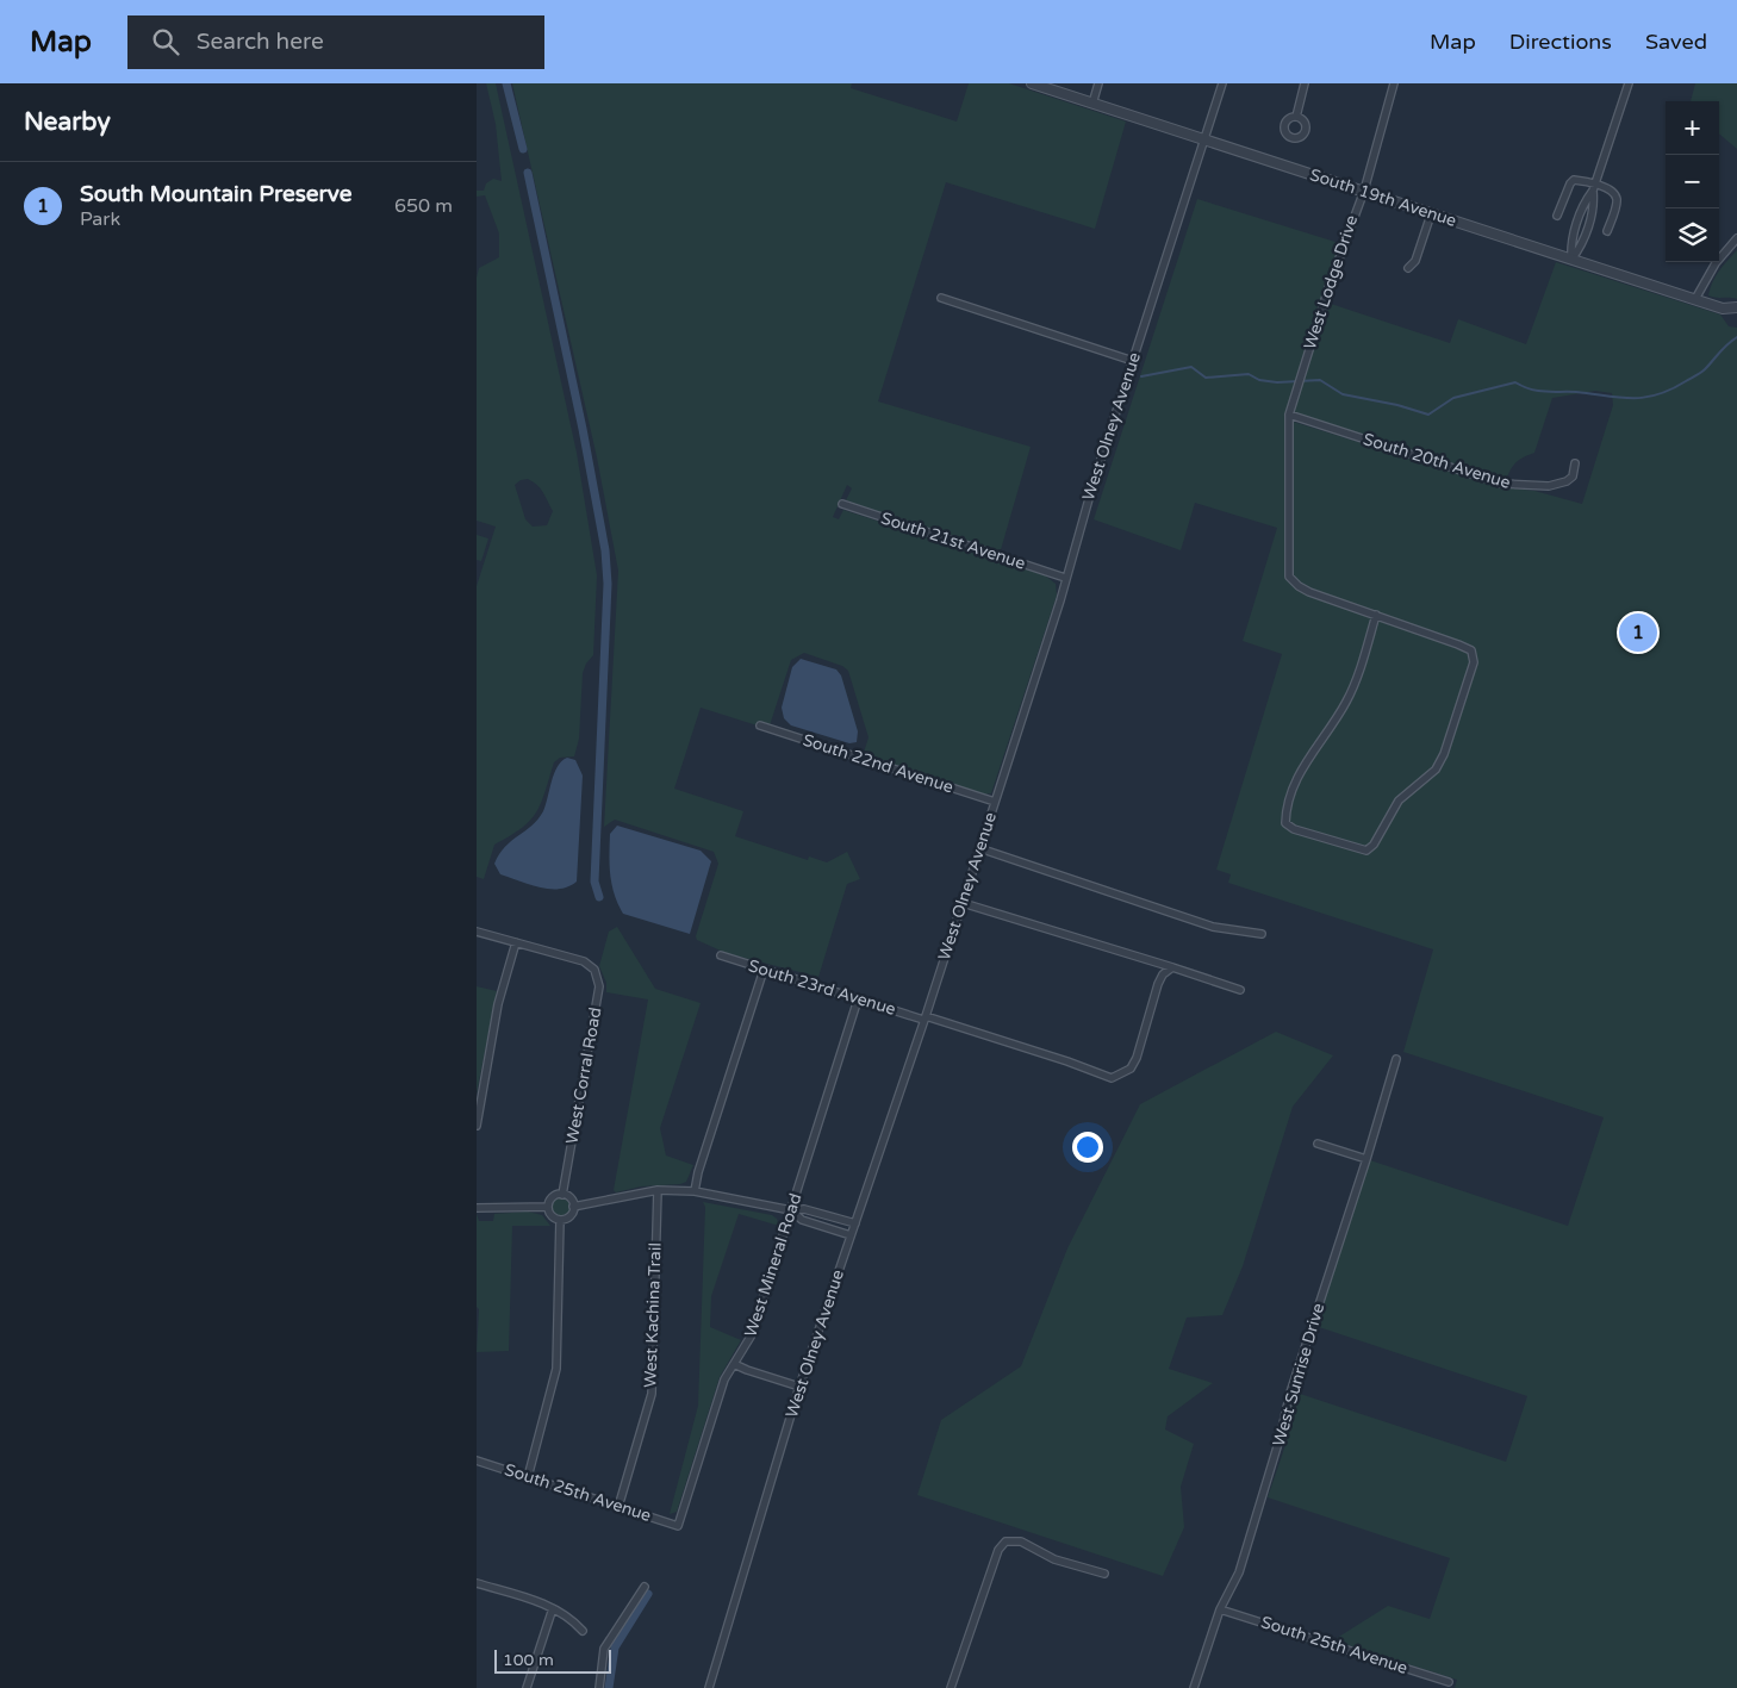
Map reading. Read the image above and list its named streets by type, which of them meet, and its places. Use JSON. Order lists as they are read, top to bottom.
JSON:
{
  "streets": {
    "street": [
      "South 19th Avenue",
      "West Lodge Drive",
      "West Olney Avenue",
      "South 20th Avenue",
      "South 21st Avenue",
      "South 22nd Avenue",
      "South 23rd Avenue",
      "West Corral Road",
      "West Mineral Road",
      "West Kachina Trail",
      "West Sunrise Drive",
      "South 25th Avenue"
    ]
  },
  "crossings": [
    ["South 19th Avenue", "West Lodge Drive"],
    ["South 19th Avenue", "West Olney Avenue"],
    ["West Lodge Drive", "South 20th Avenue"],
    ["West Olney Avenue", "South 21st Avenue"],
    ["West Olney Avenue", "South 22nd Avenue"],
    ["West Olney Avenue", "South 23rd Avenue"],
    ["South 23rd Avenue", "West Mineral Road"],
    ["West Mineral Road", "South 25th Avenue"],
    ["West Kachina Trail", "South 25th Avenue"],
    ["West Sunrise Drive", "South 25th Avenue"]
  ],
  "scale_bar": "100 m",
  "page": {
    "header": "Map",
    "search": "Search here",
    "nav": ["Map", "Directions", "Saved"],
    "heading": "Nearby",
    "map_buttons": ["+", "−"],
    "list": [
      {
        "mark": "1",
        "name": "South Mountain Preserve",
        "note": "Park",
        "value": "650 m"
      }
    ],
    "pins": "1",
    "scale": "100 m"
  }
}
